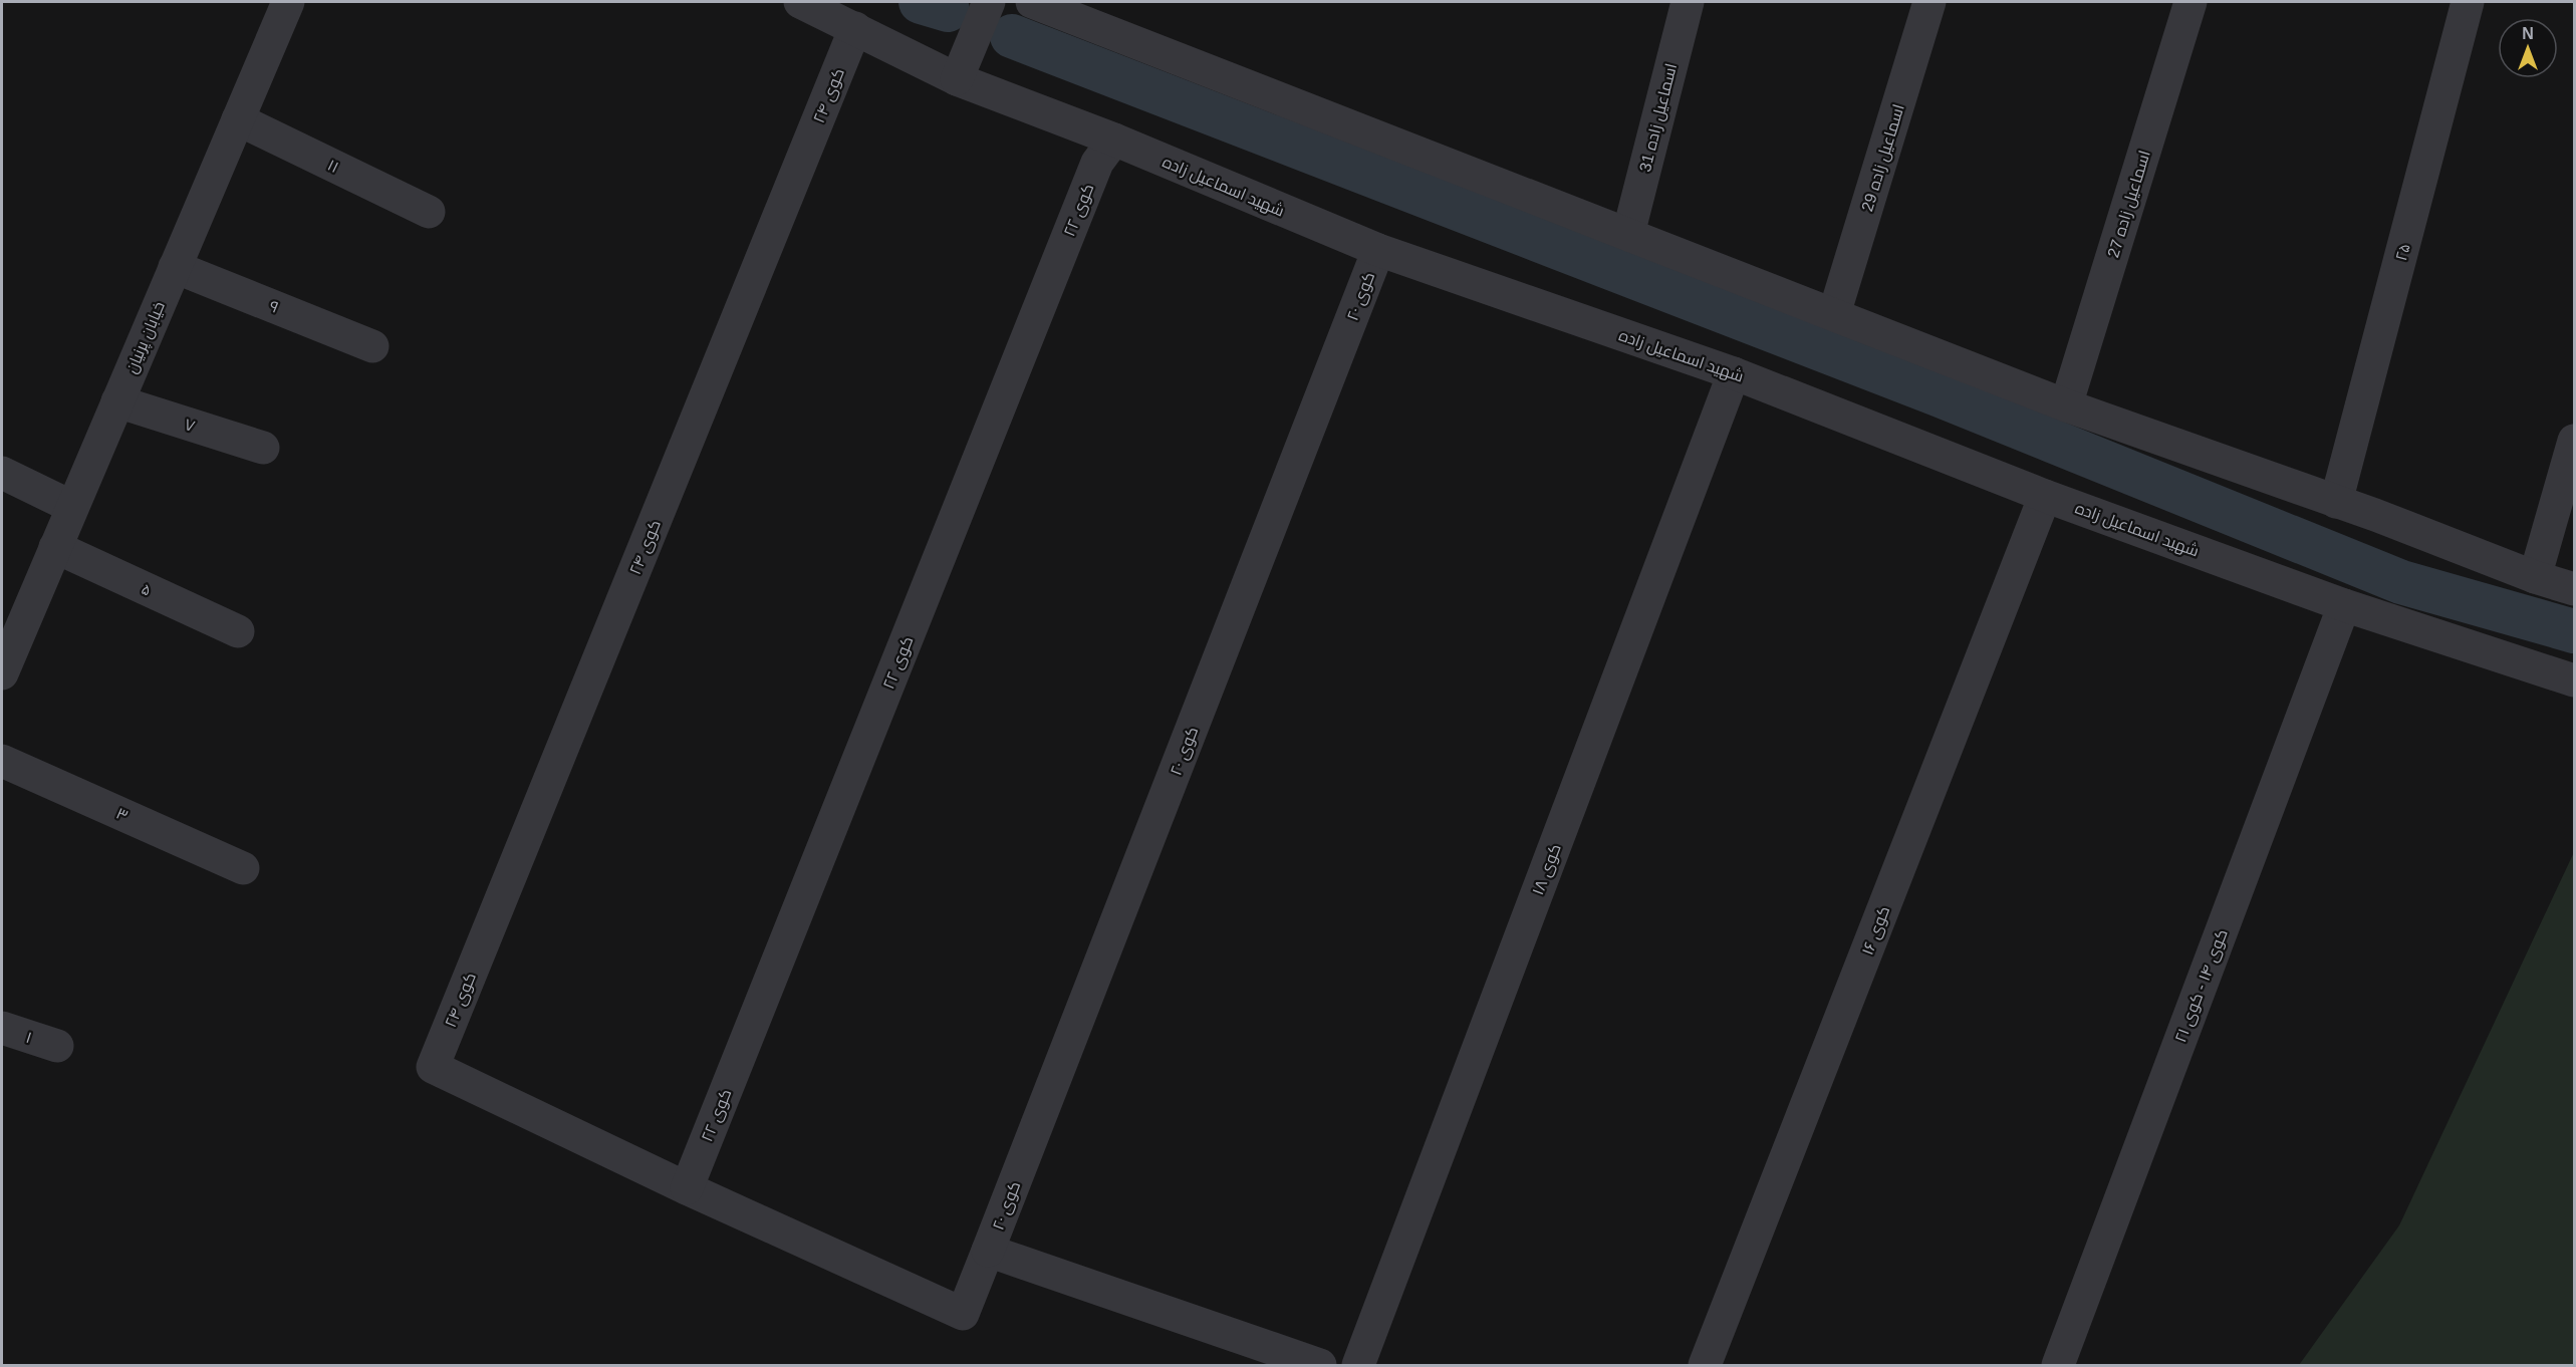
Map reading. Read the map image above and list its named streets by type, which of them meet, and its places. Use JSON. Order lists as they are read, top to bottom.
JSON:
{
  "streets": {
    "street": [
      "کوی ۲۴",
      "اسماعیل زاده 31",
      "اسماعیل زاده 29",
      "۱۱",
      "شهید اسماعیل زاده",
      "اسماعیل زاده 27",
      "کوی ۲۲",
      "۲۵",
      "کوی ۲۰",
      "۹",
      "خیابان پرنیان",
      "۷",
      "۵",
      "۳",
      "کوی ۱۸",
      "کوی ۱۶",
      "کوی ۱۴ - کوی ۲۱",
      "۱"
    ]
  },
  "crossings": [
    ["کوی ۲۴", "شهید اسماعیل زاده"],
    ["کوی ۲۴", "کوی ۲۲"],
    ["کوی ۲۴", "کوی ۲۰"],
    ["۱۱", "خیابان پرنیان"],
    ["شهید اسماعیل زاده", "کوی ۲۲"],
    ["شهید اسماعیل زاده", "کوی ۲۰"],
    ["شهید اسماعیل زاده", "کوی ۱۸"],
    ["شهید اسماعیل زاده", "کوی ۱۶"],
    ["شهید اسماعیل زاده", "کوی ۱۴ - کوی ۲۱"],
    ["کوی ۲۲", "کوی ۲۰"],
    ["۹", "خیابان پرنیان"],
    ["خیابان پرنیان", "۷"],
    ["خیابان پرنیان", "۵"]
  ],
  "north": "top"
}
